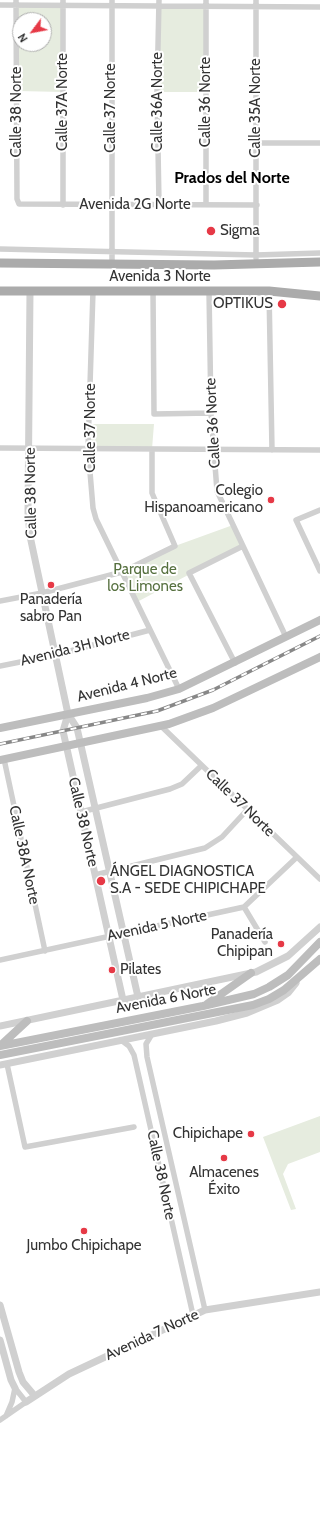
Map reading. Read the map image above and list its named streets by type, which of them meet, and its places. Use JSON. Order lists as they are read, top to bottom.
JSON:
{
  "streets": {
    "main road": ["Avenida 3 Norte", "Avenida 4 Norte", "Avenida 6 Norte"],
    "street": [
      "Calle 37A Norte",
      "Calle 36A Norte",
      "Calle 36 Norte",
      "Calle 37 Norte",
      "Calle 35A Norte",
      "Calle 38 Norte",
      "Avenida 2G Norte",
      "Avenida 3H Norte",
      "Calle 38A Norte",
      "Avenida 5 Norte",
      "Avenida 7 Norte"
    ]
  },
  "crossings": [
    ["Calle 37A Norte", "Avenida 2G Norte"],
    ["Calle 36A Norte", "Avenida 2G Norte"],
    ["Calle 36 Norte", "Avenida 2G Norte"],
    ["Calle 36 Norte", "Avenida 3 Norte"],
    ["Calle 36 Norte", "Avenida 4 Norte"],
    ["Calle 37 Norte", "Avenida 2G Norte"],
    ["Calle 37 Norte", "Avenida 3 Norte"],
    ["Calle 37 Norte", "Avenida 3H Norte"],
    ["Calle 37 Norte", "Avenida 4 Norte"],
    ["Calle 35A Norte", "Avenida 2G Norte"],
    ["Calle 35A Norte", "Avenida 3 Norte"],
    ["Calle 38 Norte", "Avenida 2G Norte"],
    ["Calle 38 Norte", "Avenida 3 Norte"],
    ["Calle 38 Norte", "Avenida 3H Norte"],
    ["Calle 38 Norte", "Avenida 4 Norte"],
    ["Calle 38 Norte", "Avenida 5 Norte"],
    ["Calle 38 Norte", "Avenida 6 Norte"],
    ["Calle 38 Norte", "Avenida 7 Norte"],
    ["Calle 38A Norte", "Avenida 5 Norte"]
  ],
  "districts": ["Prados del Norte"],
  "parks": ["Parque de los Limones"],
  "places": [
    "Sigma",
    "OPTIKUS",
    "Colegio Hispanoamericano",
    "Panadería sabro Pan",
    "ÁNGEL DIAGNOSTICA S.A - SEDE CHIPICHAPE",
    "Panadería Chipipan",
    "Pilates",
    "Chipichape",
    "Almacenes Éxito",
    "Jumbo Chipichape"
  ],
  "north": "bottom left"
}
